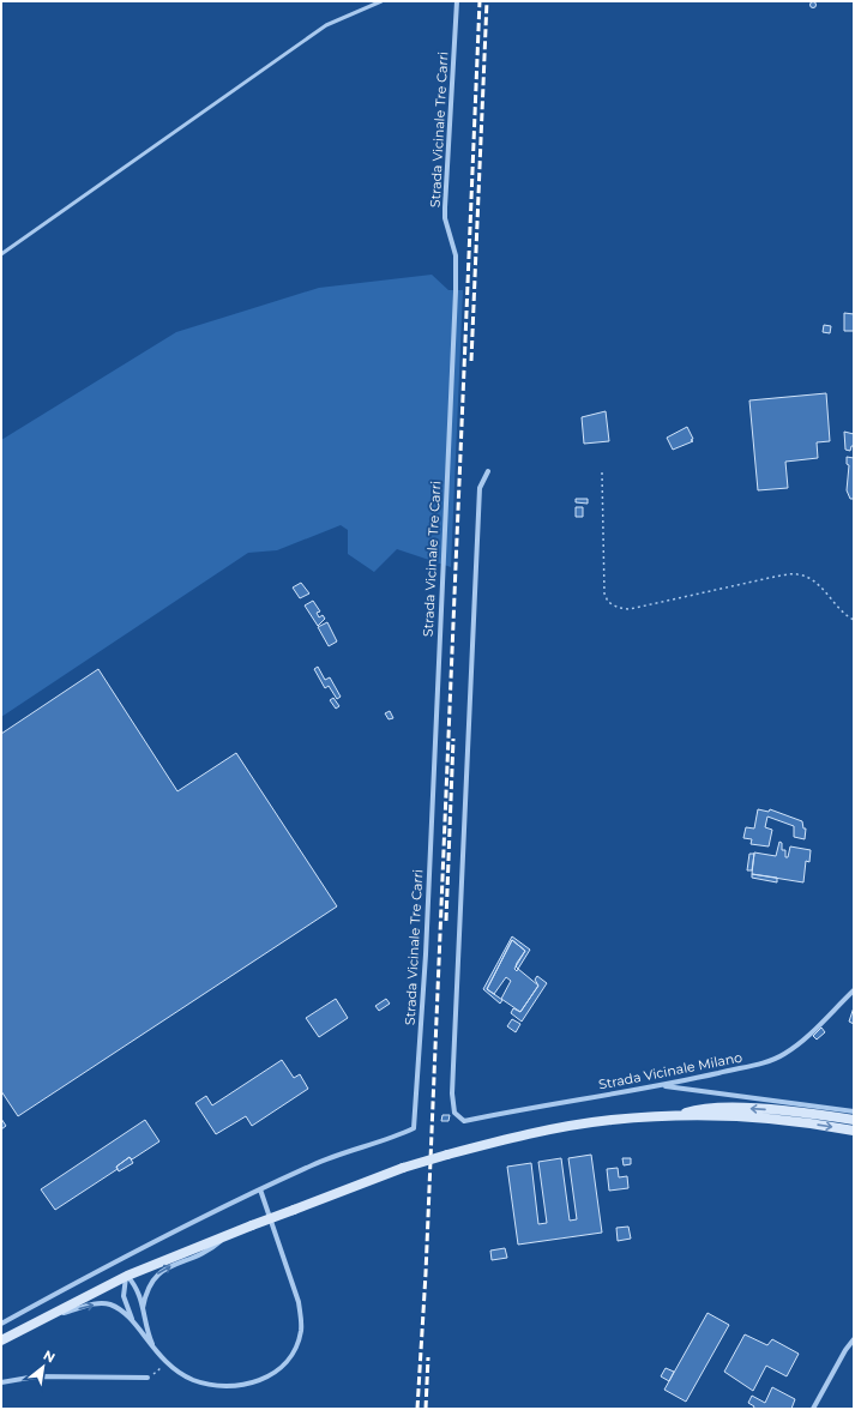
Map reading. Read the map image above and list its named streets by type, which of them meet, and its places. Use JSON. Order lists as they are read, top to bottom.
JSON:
{
  "streets": {
    "street": ["Strada Vicinale Tre Carri", "Strada Vicinale Milano"]
  },
  "north": "top right"
}
